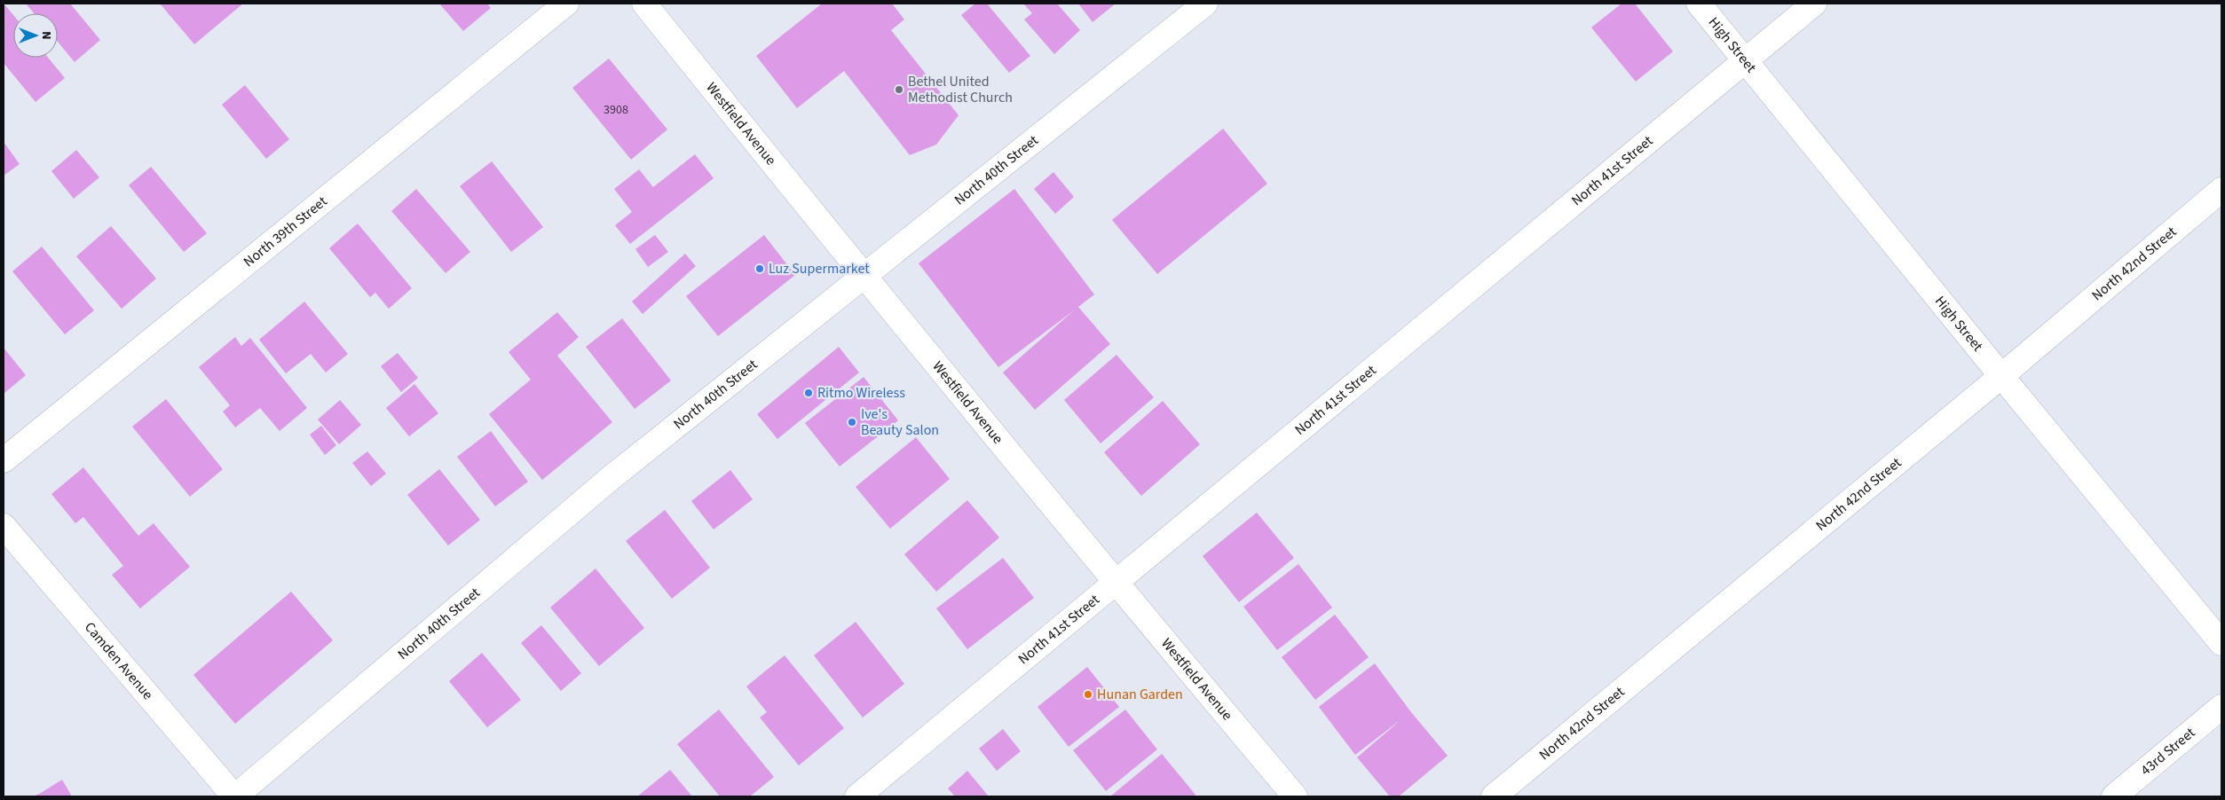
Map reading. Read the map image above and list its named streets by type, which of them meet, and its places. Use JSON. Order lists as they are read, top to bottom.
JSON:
{
  "streets": {
    "street": [
      "High Street",
      "Westfield Avenue",
      "North 40th Street",
      "North 41st Street",
      "North 39th Street",
      "North 42nd Street",
      "Camden Avenue",
      "43rd Street"
    ]
  },
  "crossings": [
    ["High Street", "North 41st Street"],
    ["High Street", "North 42nd Street"],
    ["Westfield Avenue", "North 40th Street"],
    ["Westfield Avenue", "North 41st Street"],
    ["North 40th Street", "Camden Avenue"]
  ],
  "places": [
    "Bethel United Methodist Church",
    "Luz Supermarket",
    "Ritmo Wireless",
    "Ive's Beauty Salon",
    "Hunan Garden"
  ],
  "house_numbers": ["3908"],
  "north": "right"
}
